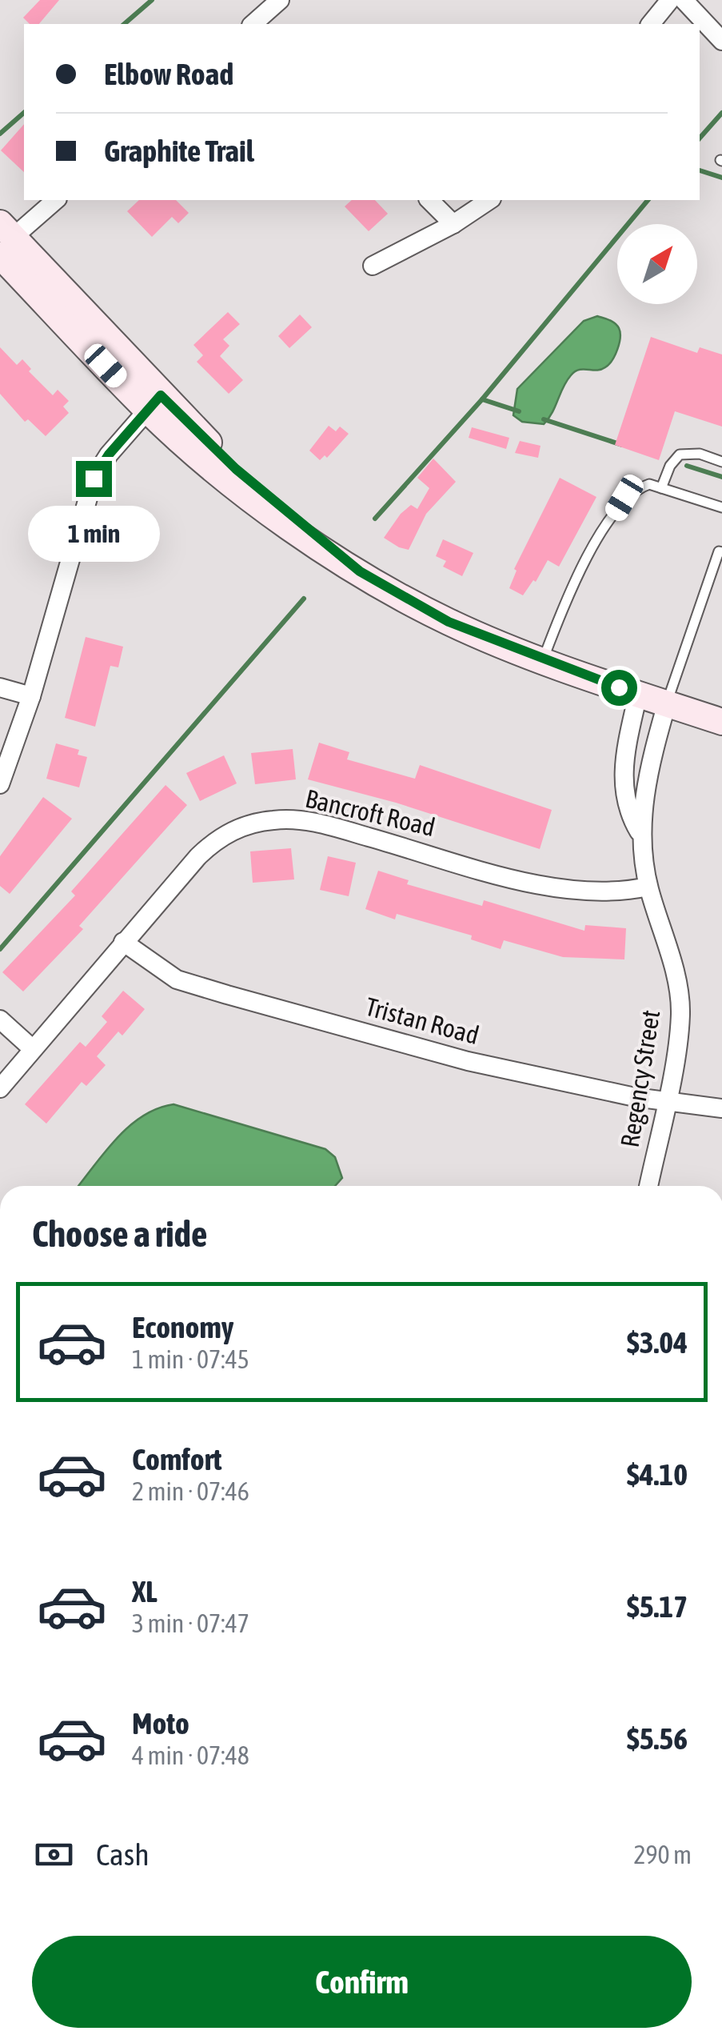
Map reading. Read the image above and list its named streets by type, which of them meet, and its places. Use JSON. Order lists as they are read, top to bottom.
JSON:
{
  "streets": {
    "street": ["Bancroft Road", "Tristan Road", "Regency Street"]
  },
  "crossings": [
    ["Bancroft Road", "Tristan Road"],
    ["Bancroft Road", "Regency Street"],
    ["Tristan Road", "Regency Street"]
  ],
  "north": "top right",
  "page": {
    "banner": ["Elbow Road", "Graphite Trail"],
    "bubble": "1 min",
    "heading": "Choose a ride",
    "list": [
      {
        "name": "Economy",
        "note": "1 min · 07:45",
        "value": "$3.04"
      },
      {
        "name": "Comfort",
        "note": "2 min · 07:46",
        "value": "$4.10"
      },
      {
        "name": "XL",
        "note": "3 min · 07:47",
        "value": "$5.17"
      },
      {
        "name": "Moto",
        "note": "4 min · 07:48",
        "value": "$5.56"
      }
    ],
    "pay": ["Cash", "290 m"],
    "buttons": "Confirm"
  }
}
